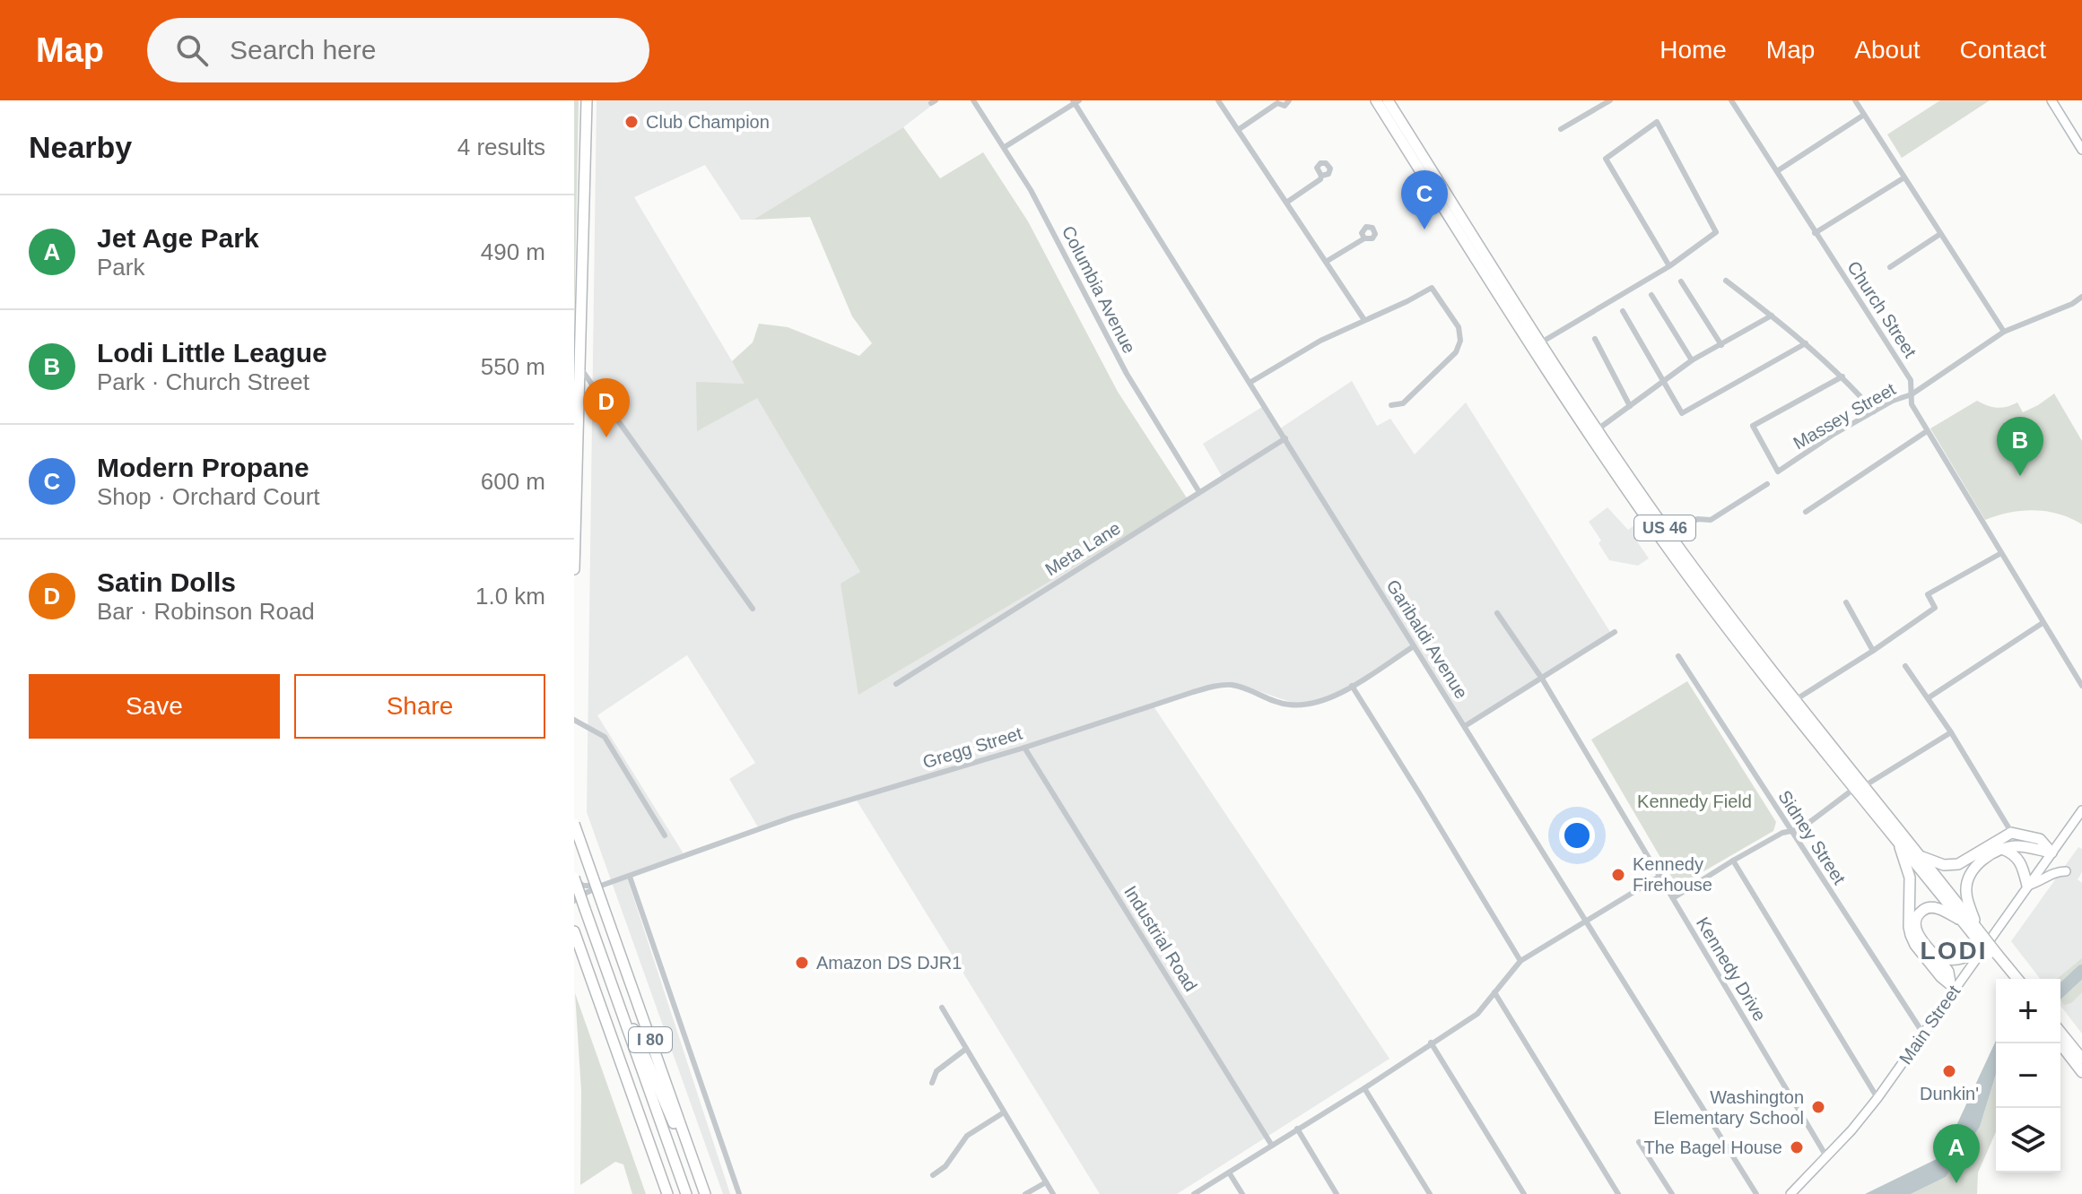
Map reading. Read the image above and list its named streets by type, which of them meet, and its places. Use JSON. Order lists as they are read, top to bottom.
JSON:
{
  "streets": {
    "highway": ["US 46", "I 80"],
    "street": [
      "Columbia Avenue",
      "Church Street",
      "Massey Street",
      "Meta Lane",
      "Garibaldi Avenue",
      "Gregg Street",
      "Sidney Street",
      "Industrial Road",
      "Kennedy Drive",
      "Main Street"
    ]
  },
  "crossings": [
    ["Columbia Avenue", "Meta Lane"],
    ["Church Street", "Massey Street"],
    ["Meta Lane", "Garibaldi Avenue"],
    ["Garibaldi Avenue", "Gregg Street"],
    ["Gregg Street", "Industrial Road"],
    ["Sidney Street", "Main Street"],
    ["Kennedy Drive", "Main Street"]
  ],
  "districts": ["LODI"],
  "parks": ["Kennedy Field"],
  "places": [
    "Club Champion",
    "Kennedy Firehouse",
    "Amazon DS DJR1",
    "Dunkin'",
    "Washington Elementary School",
    "The Bagel House"
  ],
  "page": {
    "header": "Map",
    "search": "Search here",
    "nav": [
      "Home",
      "Map",
      "About",
      "Contact"
    ],
    "heading": ["Nearby", "4 results"],
    "pins": [
      "C",
      "D",
      "B",
      "A"
    ],
    "list": [
      {
        "mark": "A",
        "name": "Jet Age Park",
        "note": "Park",
        "value": "490 m"
      },
      {
        "mark": "B",
        "name": "Lodi Little League",
        "note": "Park · Church Street",
        "value": "550 m"
      },
      {
        "mark": "C",
        "name": "Modern Propane",
        "note": "Shop · Orchard Court",
        "value": "600 m"
      },
      {
        "mark": "D",
        "name": "Satin Dolls",
        "note": "Bar · Robinson Road",
        "value": "1.0 km"
      }
    ],
    "buttons": ["Save", "Share"],
    "map_buttons": ["+", "−"]
  }
}
